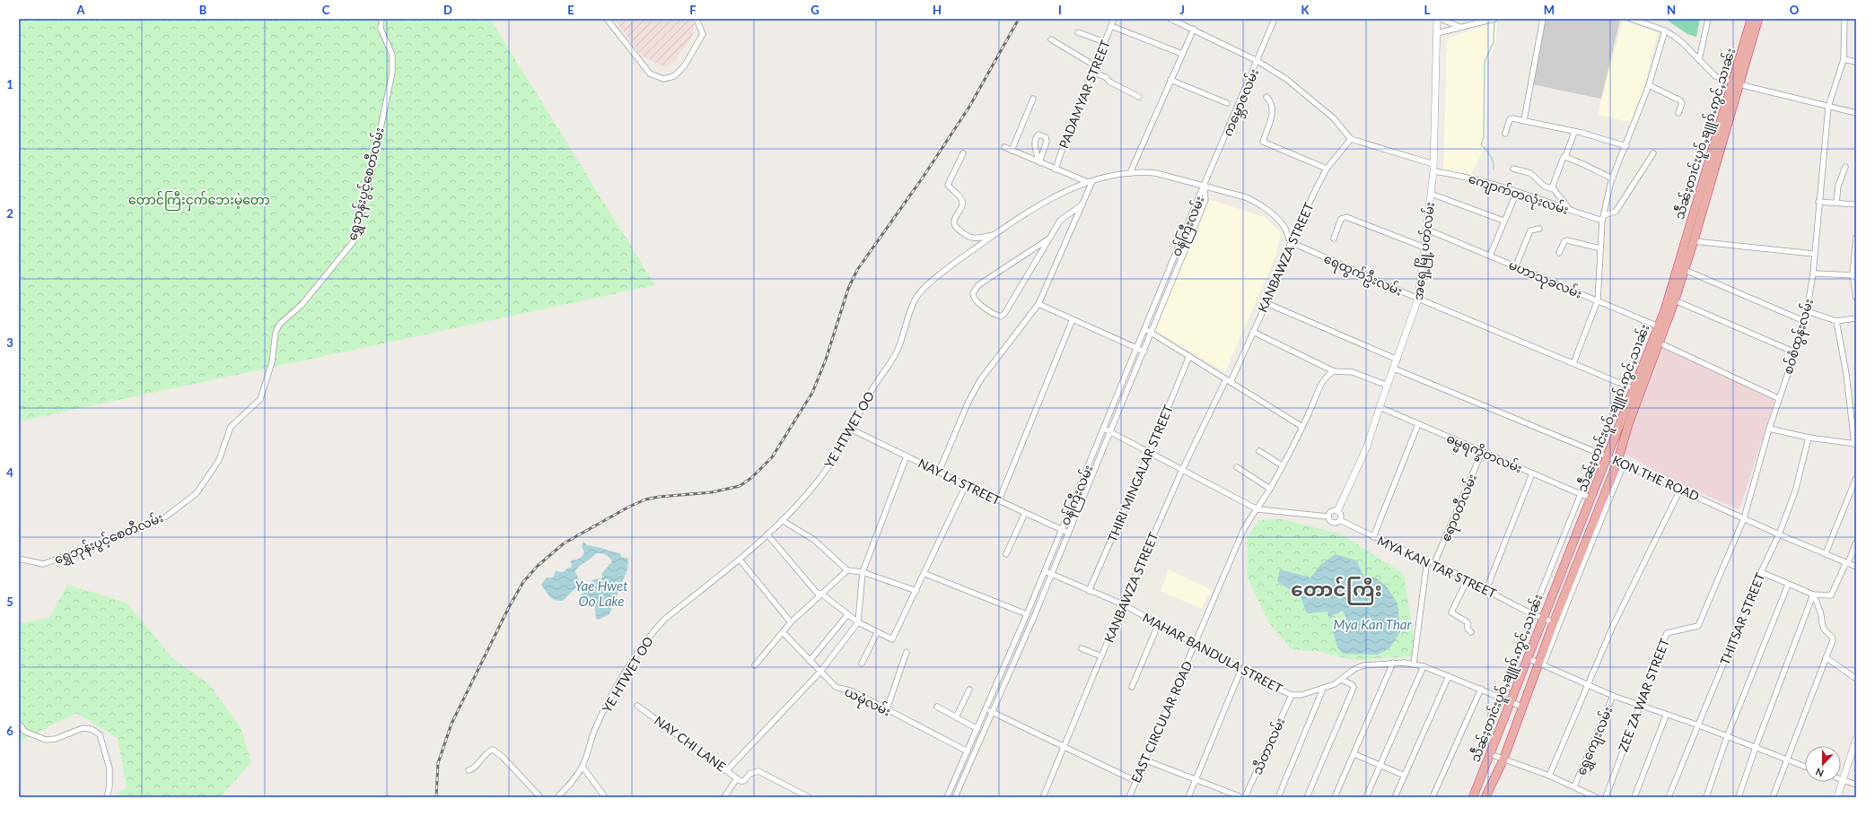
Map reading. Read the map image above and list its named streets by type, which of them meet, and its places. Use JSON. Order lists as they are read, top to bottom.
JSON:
{
  "streets": {
    "highway": ["သဵႅၼ်ႈတၢင်းပူဝ်ႇၶျူၵ်ႉဢွင်ႇသၢၼ်း"],
    "street": [
      "PADAMYAR STREET",
      "ကမ္ဘောဇလမ်း",
      "ရွှေဘုန်းပွင့်စေတီလမ်း",
      "ကျောက်တလုံးလမ်း",
      "ဝန်ကြီးလမ်း",
      "အရှေ့မြို့ပတ်လမ်း",
      "KANBAWZA STREET",
      "ရေထွက်ဦးလမ်း",
      "မဟာသုခလမ်း",
      "စဝ်စံထွန်းလမ်း",
      "YE HTWET OO",
      "ဓမ္မရက္ခိတလမ်း",
      "THIRI MINGALAR STREET",
      "KON THE ROAD",
      "NAY LA STREET",
      "ဧရာဝတီလမ်း",
      "MYA KAN TAR STREET",
      "THITSAR STREET",
      "MAHAR BANDULA STREET",
      "ZEE ZA WAR STREET",
      "ယမုံလမ်း",
      "EAST CIRCULAR ROAD",
      "ရွှေကျေးလမ်း",
      "NAY CHI LANE",
      "သီတာလမ်း"
    ]
  },
  "crossings": [
    ["ကမ္ဘောဇလမ်း", "ဝန်ကြီးလမ်း"],
    ["ကမ္ဘောဇလမ်း", "YE HTWET OO"],
    ["သဵႅၼ်ႈတၢင်းပူဝ်ႇၶျူၵ်ႉဢွင်ႇသၢၼ်း", "ရေထွက်ဦးလမ်း"],
    ["သဵႅၼ်ႈတၢင်းပူဝ်ႇၶျူၵ်ႉဢွင်ႇသၢၼ်း", "မဟာသုခလမ်း"],
    ["သဵႅၼ်ႈတၢင်းပူဝ်ႇၶျူၵ်ႉဢွင်ႇသၢၼ်း", "ဓမ္မရက္ခိတလမ်း"],
    ["သဵႅၼ်ႈတၢင်းပူဝ်ႇၶျူၵ်ႉဢွင်ႇသၢၼ်း", "KON THE ROAD"],
    ["သဵႅၼ်ႈတၢင်းပူဝ်ႇၶျူၵ်ႉဢွင်ႇသၢၼ်း", "MYA KAN TAR STREET"],
    ["သဵႅၼ်ႈတၢင်းပူဝ်ႇၶျူၵ်ႉဢွင်ႇသၢၼ်း", "MAHAR BANDULA STREET"],
    ["ကျောက်တလုံးလမ်း", "အရှေ့မြို့ပတ်လမ်း"],
    ["ဝန်ကြီးလမ်း", "YE HTWET OO"],
    ["ဝန်ကြီးလမ်း", "NAY LA STREET"],
    ["ဝန်ကြီးလမ်း", "MYA KAN TAR STREET"],
    ["ဝန်ကြီးလမ်း", "MAHAR BANDULA STREET"],
    ["ဝန်ကြီးလမ်း", "ယမုံလမ်း"],
    ["အရှေ့မြို့ပတ်လမ်း", "ရေထွက်ဦးလမ်း"],
    ["အရှေ့မြို့ပတ်လမ်း", "မဟာသုခလမ်း"],
    ["အရှေ့မြို့ပတ်လမ်း", "ဓမ္မရက္ခိတလမ်း"],
    ["အရှေ့မြို့ပတ်လမ်း", "KON THE ROAD"],
    ["အရှေ့မြို့ပတ်လမ်း", "MYA KAN TAR STREET"],
    ["KANBAWZA STREET", "ရေထွက်ဦးလမ်း"],
    ["KANBAWZA STREET", "MYA KAN TAR STREET"],
    ["KANBAWZA STREET", "MAHAR BANDULA STREET"],
    ["စဝ်စံထွန်းလမ်း", "KON THE ROAD"],
    ["စဝ်စံထွန်းလမ်း", "ZEE ZA WAR STREET"],
    ["YE HTWET OO", "NAY LA STREET"],
    ["ဓမ္မရက္ခိတလမ်း", "ဧရာဝတီလမ်း"],
    ["THIRI MINGALAR STREET", "MYA KAN TAR STREET"],
    ["THIRI MINGALAR STREET", "MAHAR BANDULA STREET"],
    ["KON THE ROAD", "THITSAR STREET"],
    ["KON THE ROAD", "ZEE ZA WAR STREET"],
    ["ဧရာဝတီလမ်း", "MYA KAN TAR STREET"],
    ["MYA KAN TAR STREET", "EAST CIRCULAR ROAD"],
    ["MAHAR BANDULA STREET", "EAST CIRCULAR ROAD"],
    ["MAHAR BANDULA STREET", "သီတာလမ်း"]
  ],
  "districts": ["တောင်ကြီး"],
  "water": ["Yae Hwet Oo Lake", "Mya Kan Thar"],
  "parks": ["တောင်ကြီးငှက်ဘေးမဲ့တော"],
  "north": "bottom",
  "grid": {
    "columns": [
      "A",
      "B",
      "C",
      "D",
      "E",
      "F",
      "G",
      "H",
      "I",
      "J",
      "K",
      "L",
      "M",
      "N",
      "O"
    ],
    "rows": [
      "1",
      "2",
      "3",
      "4",
      "5",
      "6"
    ]
  }
}
